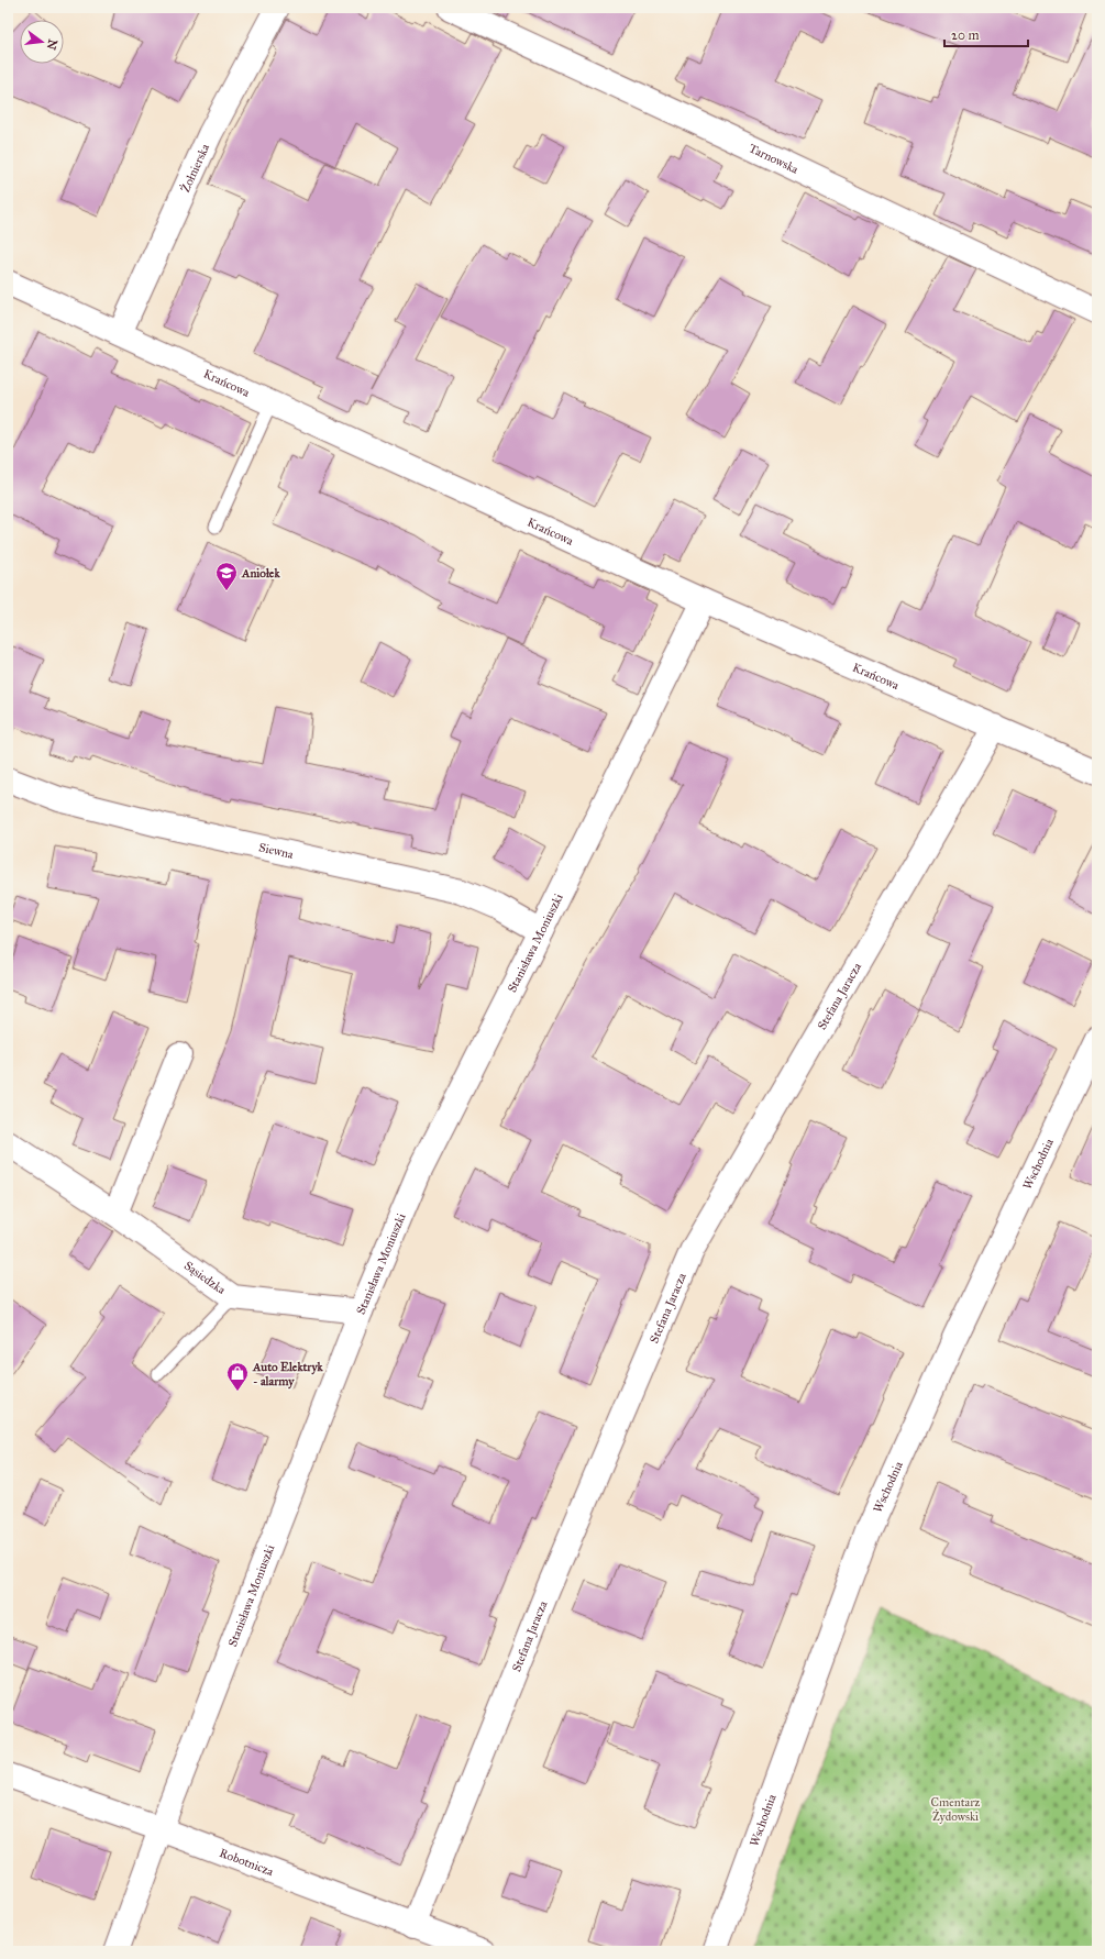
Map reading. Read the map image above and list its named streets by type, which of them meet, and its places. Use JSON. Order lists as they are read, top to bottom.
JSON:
{
  "streets": {
    "street": [
      "Tarnowska",
      "Żołnierska",
      "Krańcowa",
      "Siewna",
      "Stanisława Moniuszki",
      "Stefana Jaracza",
      "Wschodnia",
      "Sąsiedzka",
      "Robotnicza"
    ]
  },
  "crossings": [
    ["Żołnierska", "Krańcowa"],
    ["Krańcowa", "Stanisława Moniuszki"],
    ["Krańcowa", "Stefana Jaracza"],
    ["Siewna", "Stanisława Moniuszki"],
    ["Stanisława Moniuszki", "Sąsiedzka"],
    ["Stanisława Moniuszki", "Robotnicza"],
    ["Stefana Jaracza", "Robotnicza"]
  ],
  "parks": ["Cmentarz Żydowski"],
  "places": {
    "school or university": ["Aniołek"],
    "shop": ["Auto Elektryk - alarmy"]
  },
  "scale_bar": "20 m",
  "north": "right"
}
